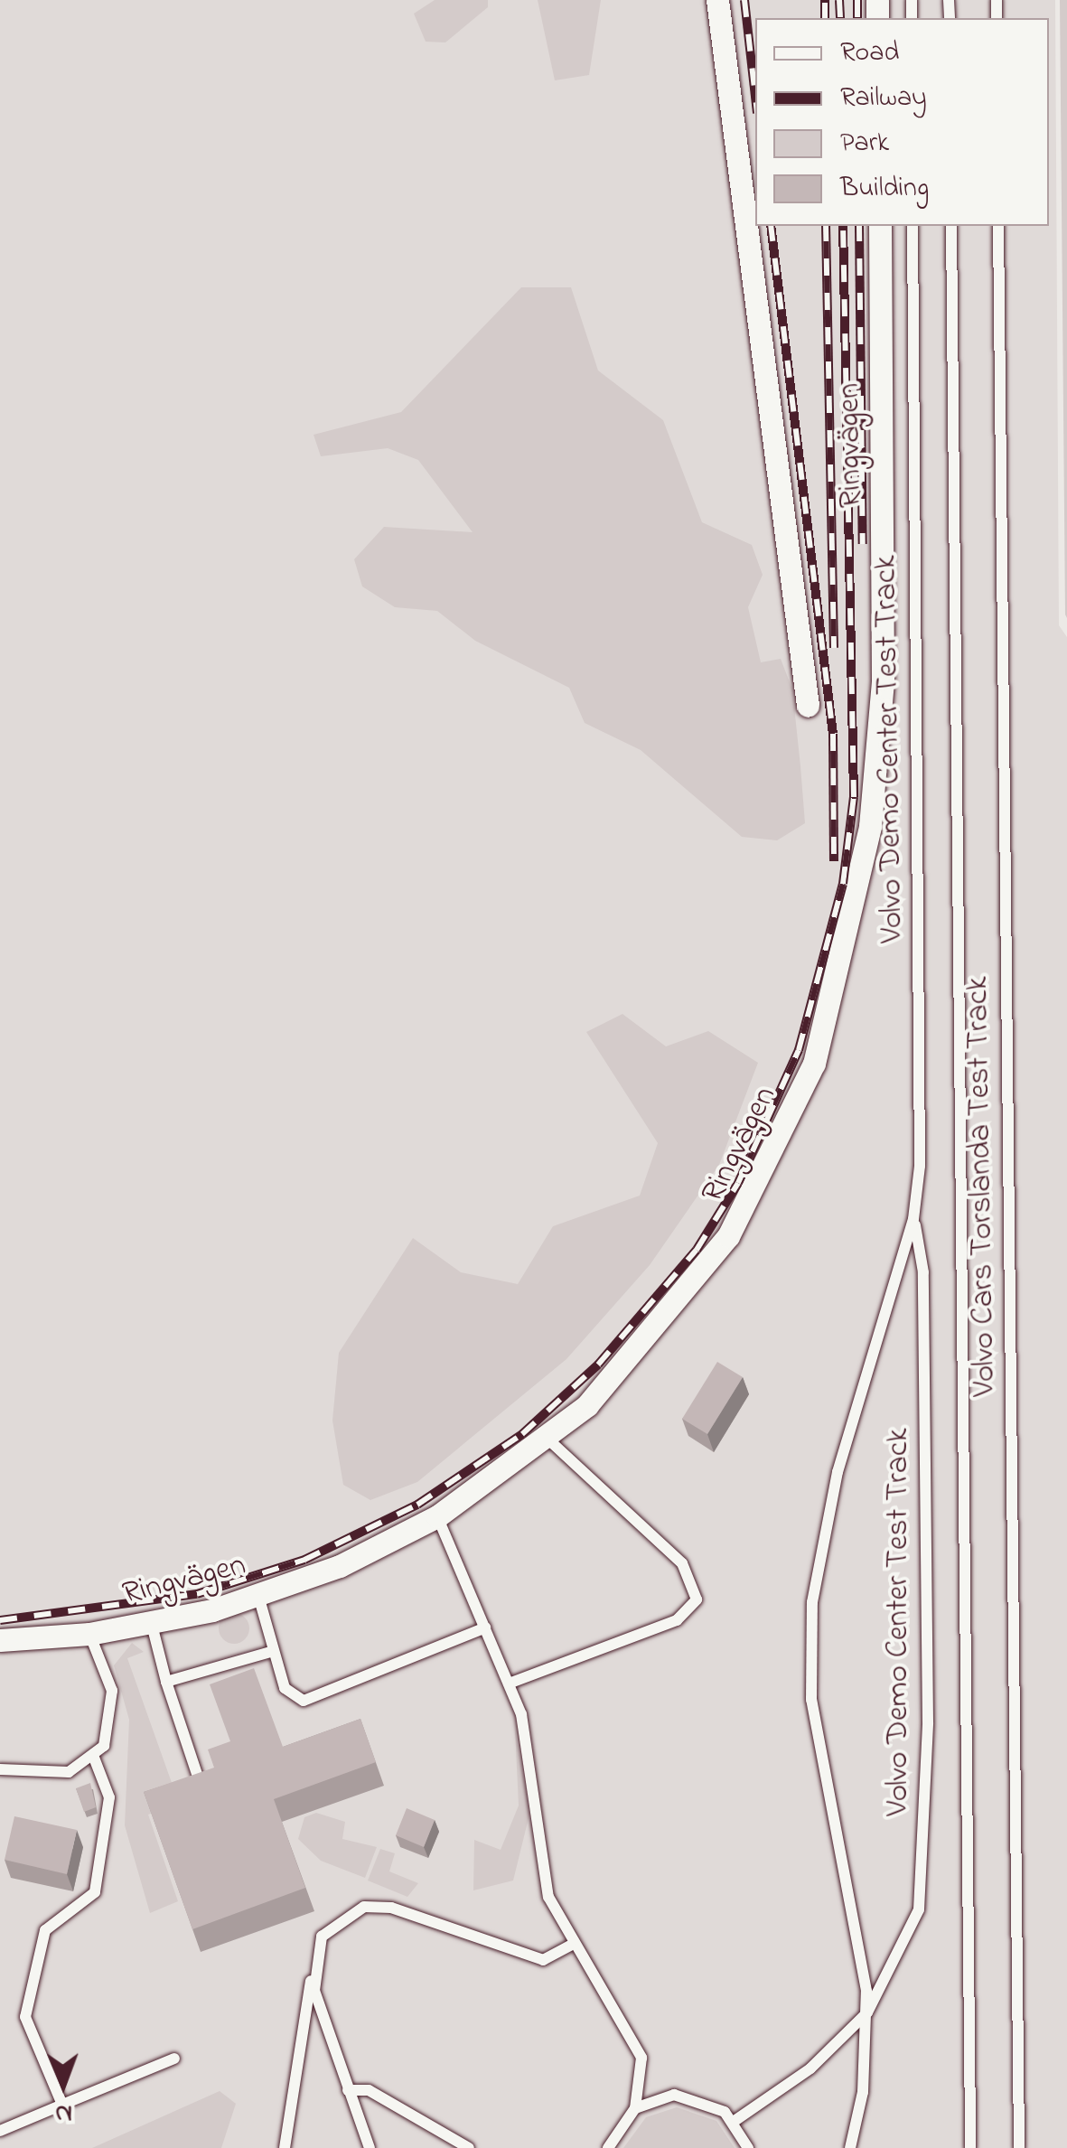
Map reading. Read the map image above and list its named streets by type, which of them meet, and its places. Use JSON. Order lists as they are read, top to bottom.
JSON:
{
  "streets": {
    "street": ["Ringvägen"],
    "lane": ["Volvo Demo Center Test Track", "Volvo Cars Torslanda Test Track"]
  },
  "legend": [
    "Road",
    "Railway",
    "Park",
    "Building"
  ],
  "north": "bottom"
}
